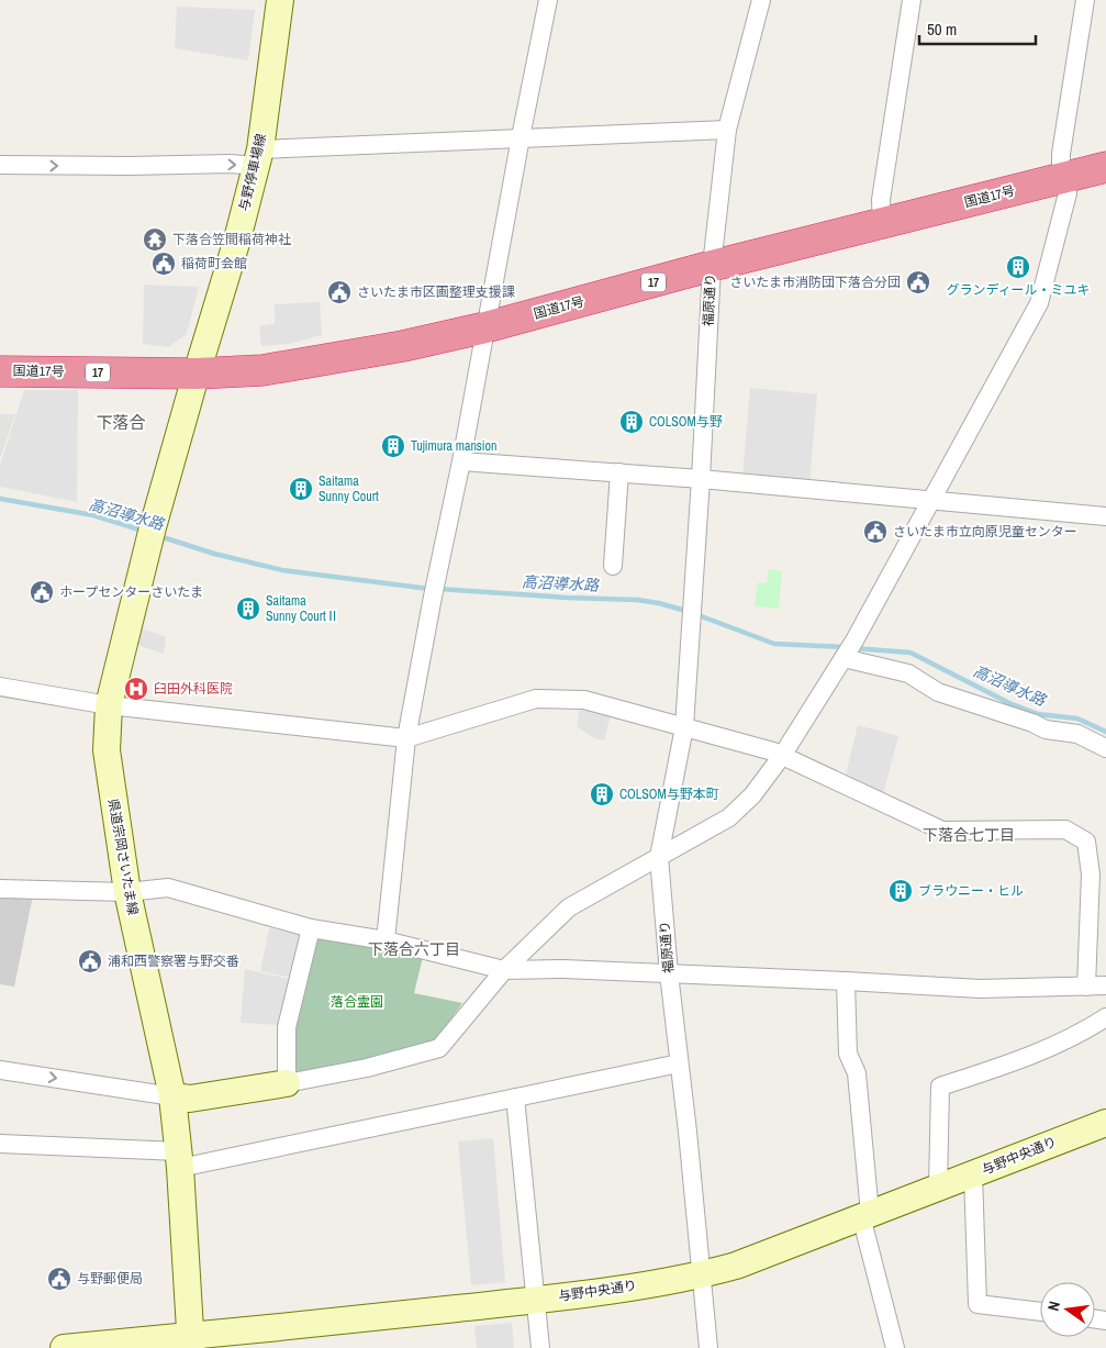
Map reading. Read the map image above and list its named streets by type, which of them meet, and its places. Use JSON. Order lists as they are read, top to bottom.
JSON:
{
  "streets": {
    "highway": ["国道17号", "17"],
    "main road": ["与野停車場線", "県道宗岡さいたま線", "与野中央通り"],
    "street": ["福原通り"]
  },
  "crossings": [
    ["与野停車場線", "国道17号"],
    ["与野停車場線", "県道宗岡さいたま線"],
    ["国道17号", "福原通り"],
    ["国道17号", "県道宗岡さいたま線"],
    ["福原通り", "与野中央通り"],
    ["県道宗岡さいたま線", "与野中央通り"]
  ],
  "districts": ["下落合", "下落合七丁目", "下落合六丁目"],
  "water": ["高沼導水路"],
  "parks": ["落合霊園"],
  "places": {
    "temple": ["下落合笠間稲荷神社"],
    "public building": [
      "稲荷町会館",
      "さいたま市消防団下落合分団",
      "さいたま市区画整理支援課",
      "さいたま市立向原児童センター",
      "ホープセンターさいたま",
      "浦和西警察署与野交番",
      "与野郵便局"
    ],
    "building": [
      "グランディール・ミユキ",
      "COLSOM与野",
      "Tujimura mansion",
      "Saitama Sunny Court",
      "Saitama Sunny CourtⅡ",
      "COLSOM与野本町",
      "ブラウニー・ヒル"
    ],
    "hospital": ["臼田外科医院"]
  },
  "scale_bar": "50 m",
  "north": "left"
}
